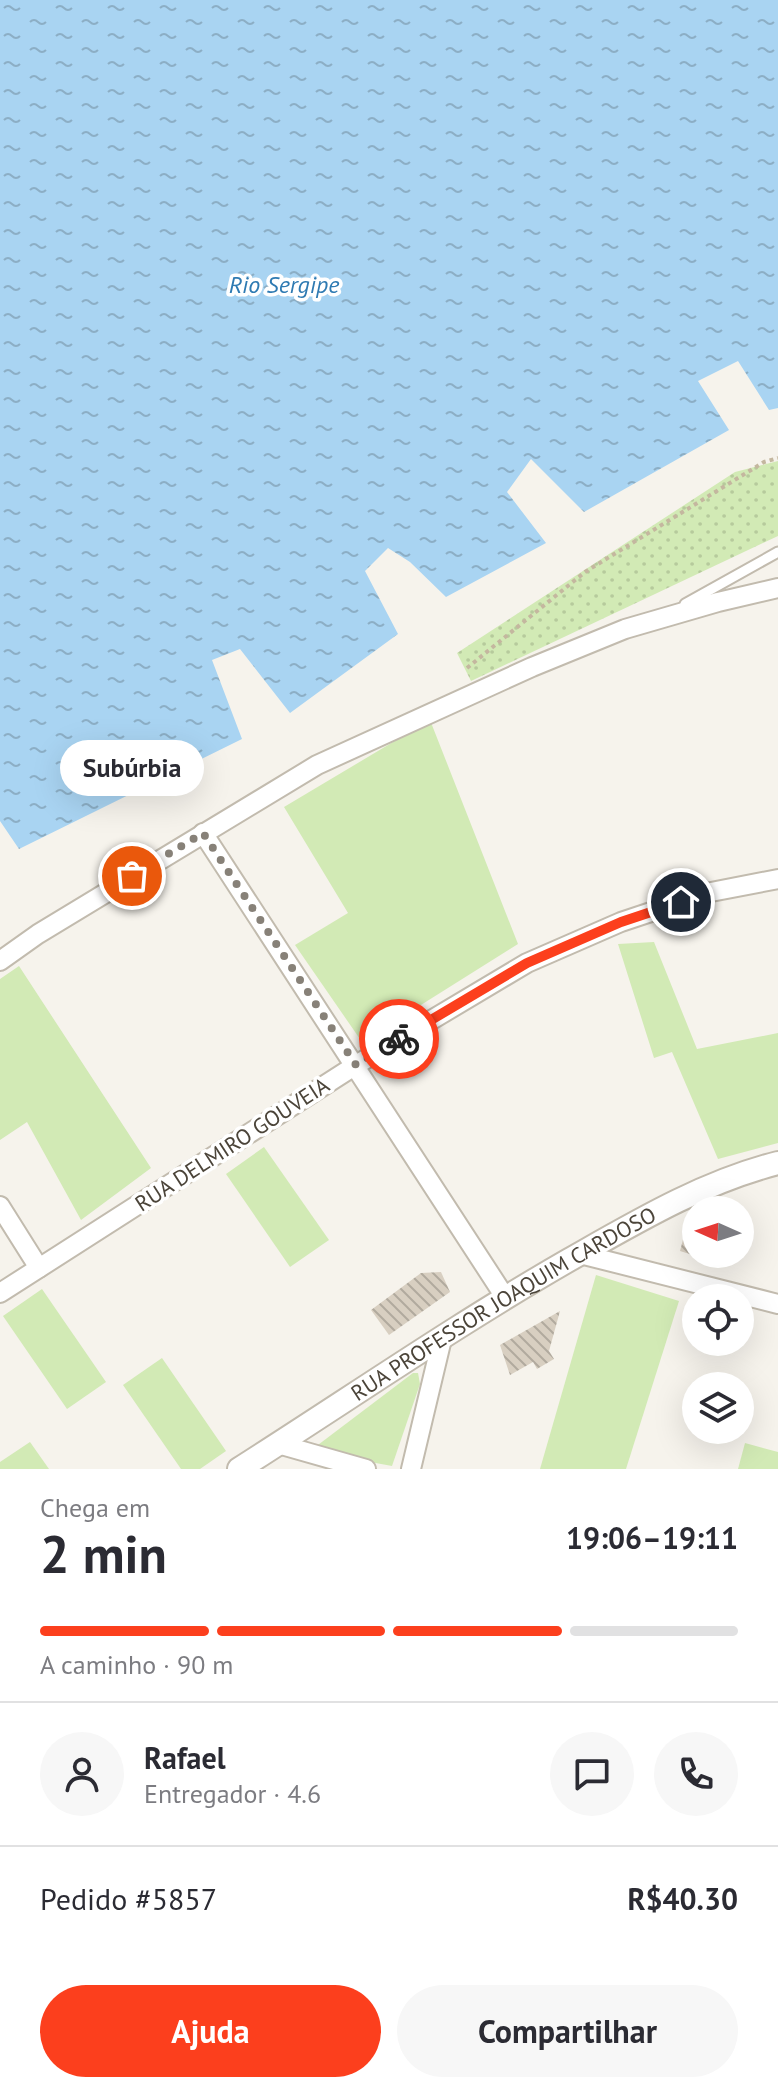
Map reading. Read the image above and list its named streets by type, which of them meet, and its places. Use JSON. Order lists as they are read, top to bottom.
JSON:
{
  "streets": {
    "street": ["RUA DELMIRO GOUVEIA", "RUA PROFESSOR JOAQUIM CARDOSO"]
  },
  "water": ["Rio Sergipe"],
  "places": ["Subúrbia"],
  "north": "left",
  "page": {
    "bubble": "Subúrbia",
    "heading": ["2 min", "Chega em", "19:06–19:11"],
    "panel": [
      "Rafael",
      "Entregador · 4.6",
      "Pedido #5857",
      "R$40.30"
    ],
    "bar": "A caminho · 90 m",
    "buttons": ["Ajuda", "Compartilhar"]
  }
}
